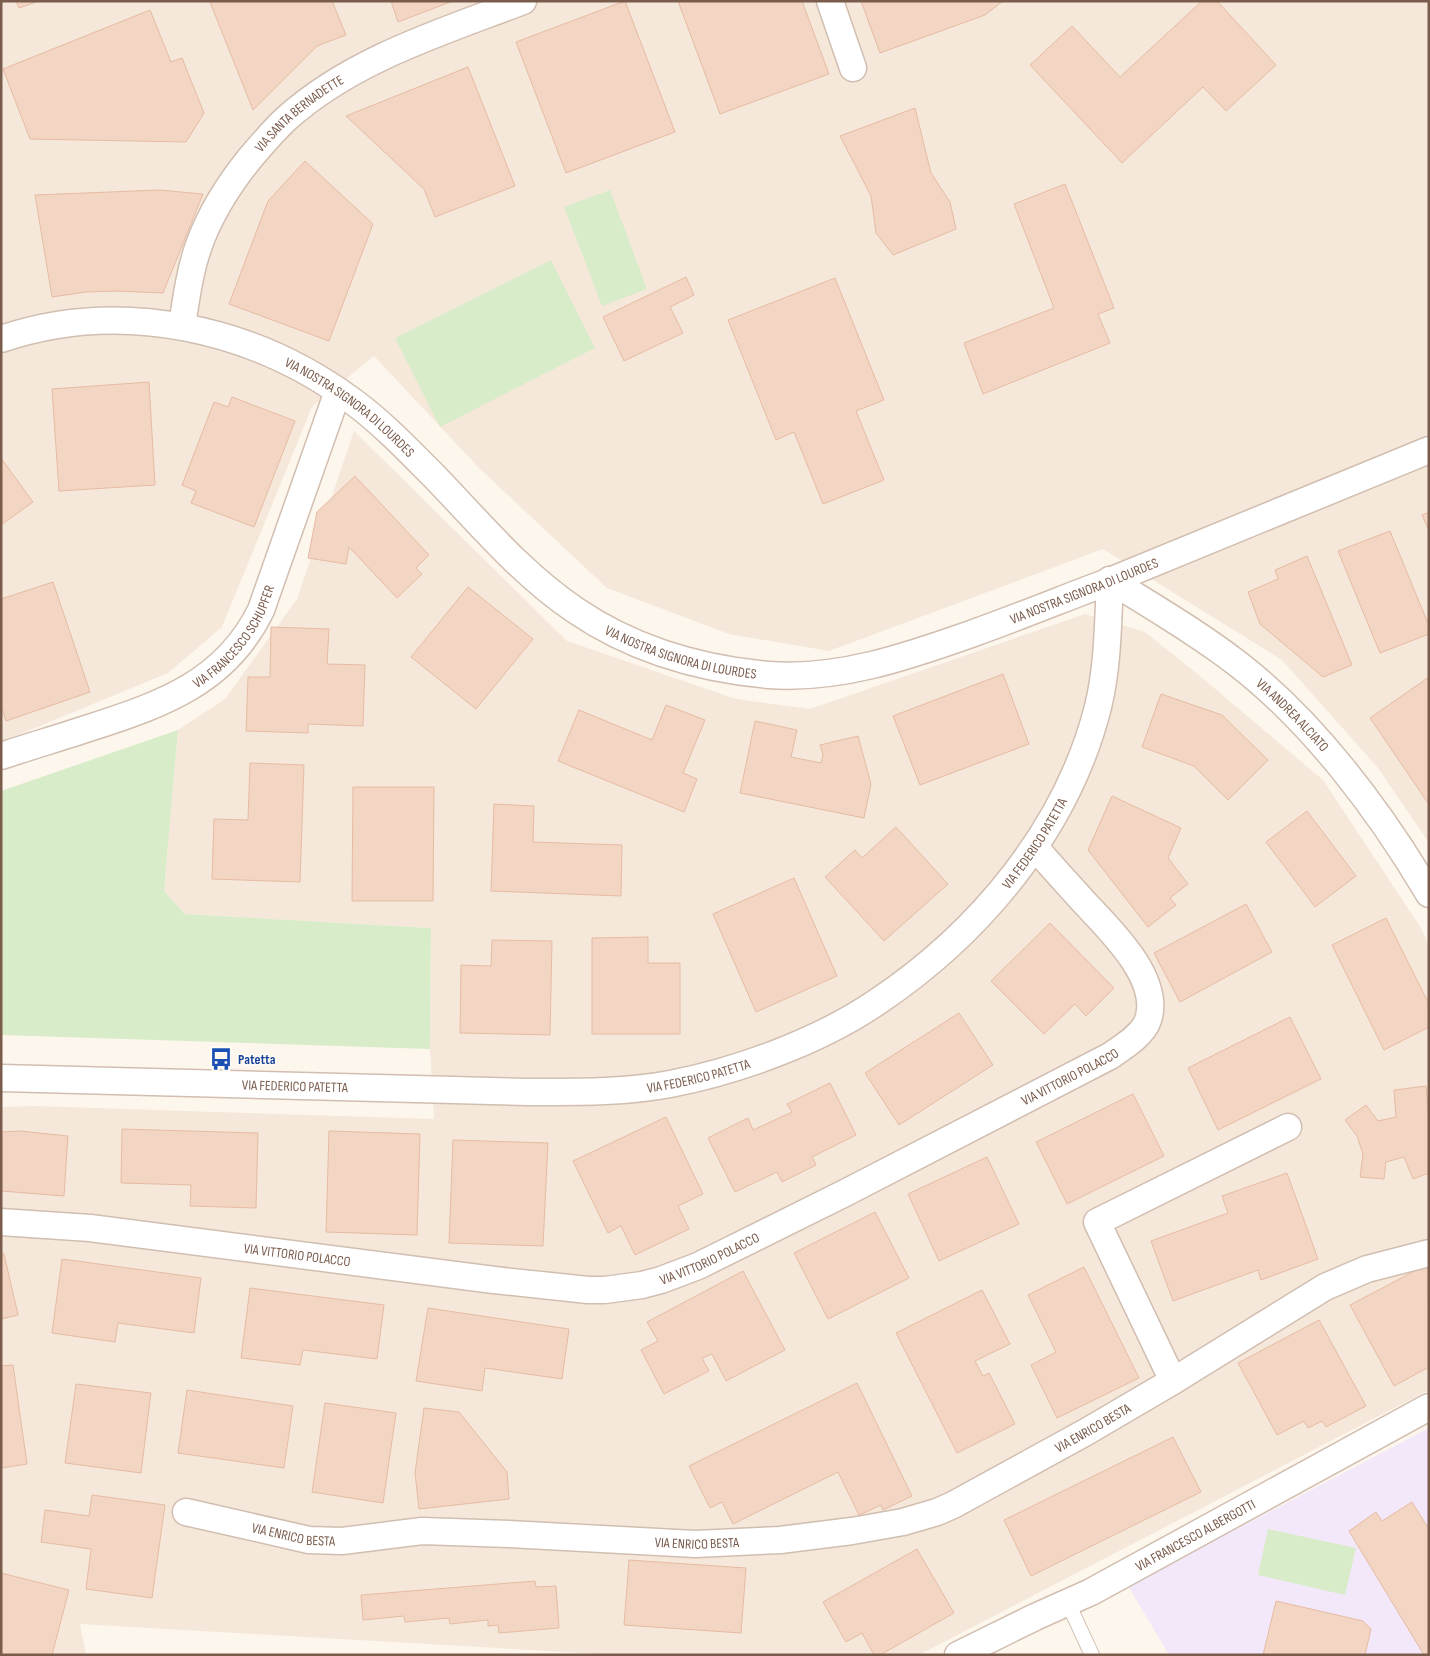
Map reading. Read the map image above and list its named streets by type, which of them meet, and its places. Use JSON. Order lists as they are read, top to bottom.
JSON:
{
  "streets": {
    "street": [
      "VIA SANTA BERNADETTE",
      "VIA NOSTRA SIGNORA DI LOURDES",
      "VIA FRANCESCO SCHUPFER",
      "VIA ANDREA ALCIATO",
      "VIA FEDERICO PATETTA",
      "VIA VITTORIO POLACCO",
      "VIA ENRICO BESTA",
      "VIA FRANCESCO ALBERGOTTI"
    ]
  },
  "crossings": [
    ["VIA SANTA BERNADETTE", "VIA NOSTRA SIGNORA DI LOURDES"],
    ["VIA NOSTRA SIGNORA DI LOURDES", "VIA FRANCESCO SCHUPFER"],
    ["VIA NOSTRA SIGNORA DI LOURDES", "VIA ANDREA ALCIATO"],
    ["VIA NOSTRA SIGNORA DI LOURDES", "VIA FEDERICO PATETTA"],
    ["VIA ANDREA ALCIATO", "VIA FEDERICO PATETTA"],
    ["VIA FEDERICO PATETTA", "VIA VITTORIO POLACCO"]
  ],
  "places": {
    "bus stop": ["Patetta"]
  }
}
